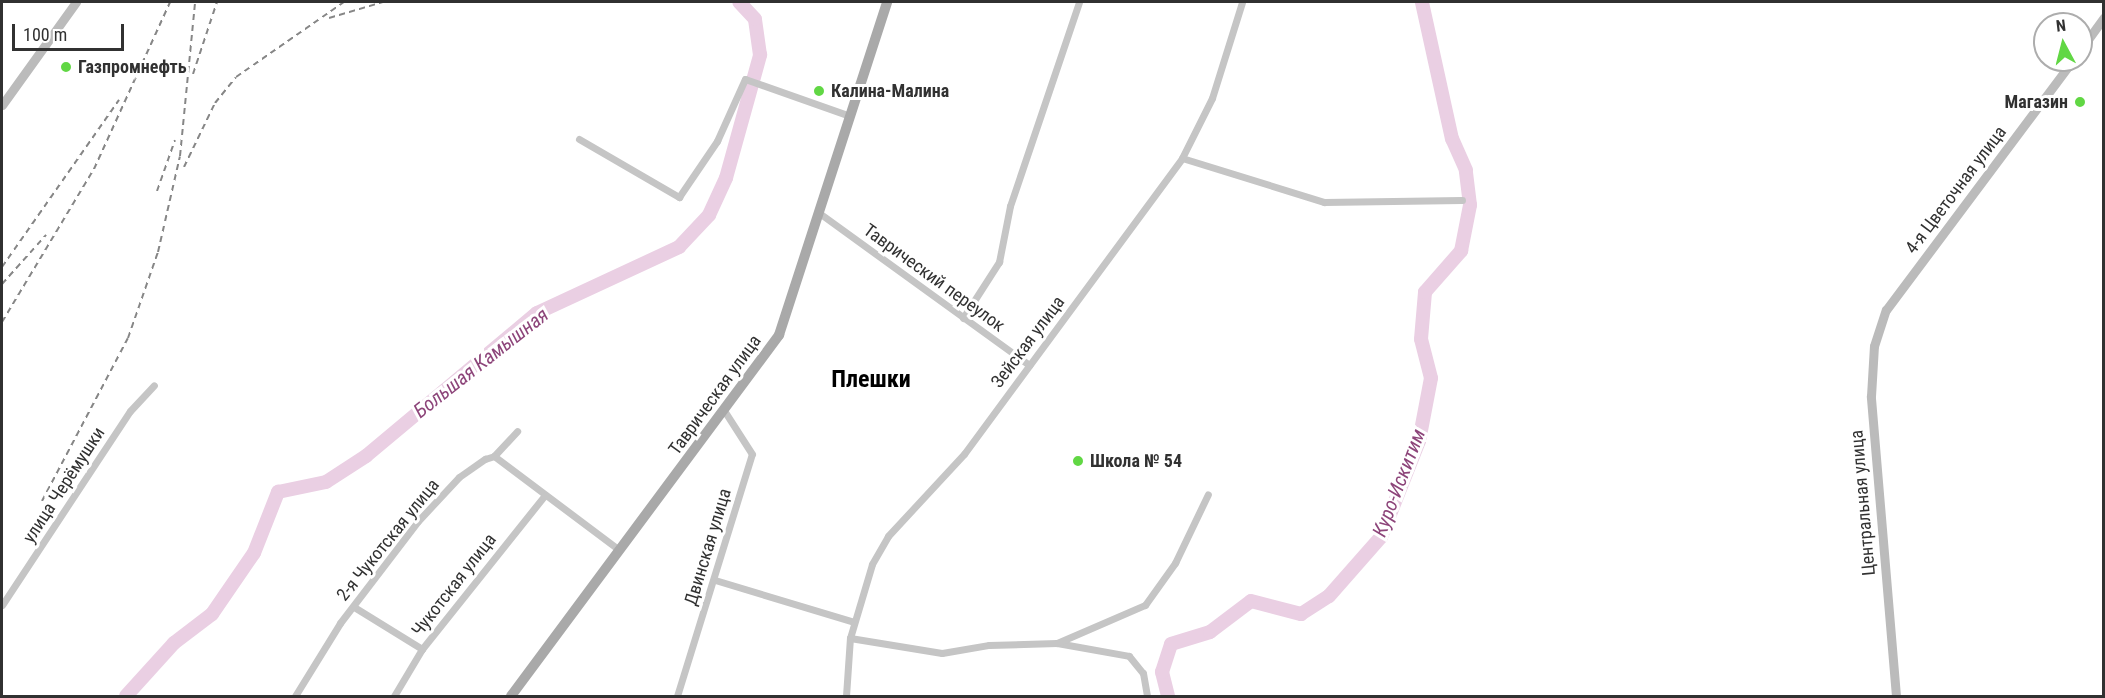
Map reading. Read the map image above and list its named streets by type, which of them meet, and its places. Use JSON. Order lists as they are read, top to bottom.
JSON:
{
  "streets": {
    "main road": ["Таврическая улица"],
    "street": [
      "4-я Цветочная улица",
      "Таврический переулок",
      "Зейская улица",
      "улица Черёмушки",
      "Центральная улица",
      "2-я Чукотская улица",
      "Двинская улица",
      "Чукотская улица"
    ]
  },
  "crossings": [
    ["4-я Цветочная улица", "Центральная улица"],
    ["Таврический переулок", "Зейская улица"],
    ["Таврический переулок", "Таврическая улица"],
    ["Таврическая улица", "Двинская улица"]
  ],
  "districts": ["Плешки"],
  "water": ["Большая Камышная", "Куро-Искитим"],
  "places": [
    "Газпромнефть",
    "Калина-Малина",
    "Магазин",
    "Школа № 54"
  ],
  "scale_bar": "100 m",
  "north": "top"
}
